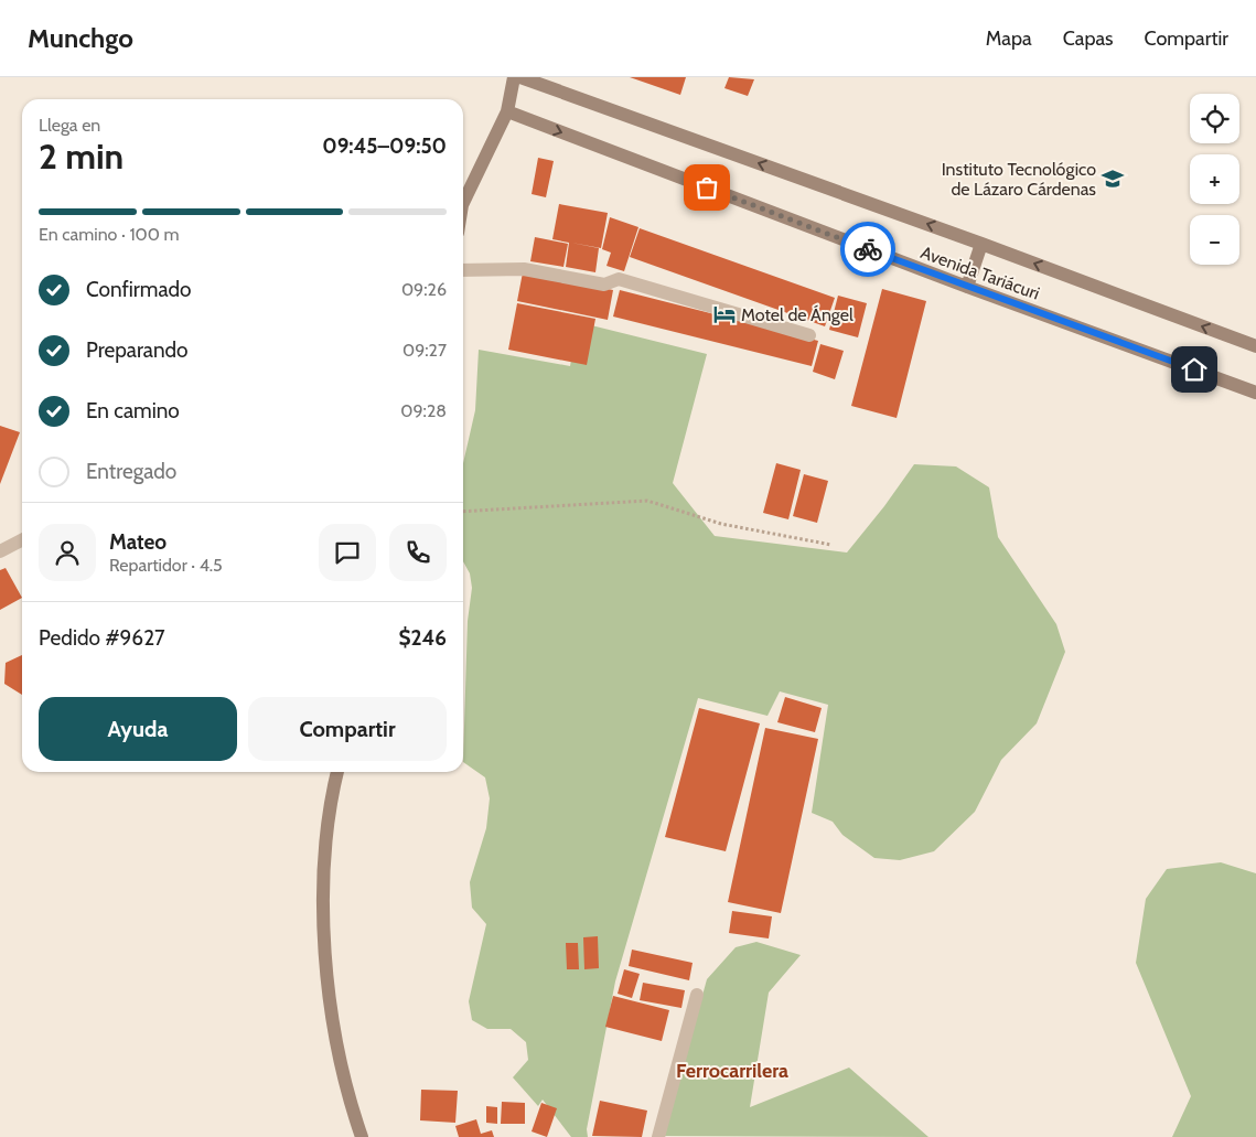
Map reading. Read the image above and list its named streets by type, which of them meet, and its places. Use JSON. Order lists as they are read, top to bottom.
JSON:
{
  "streets": {
    "street": ["Avenida Tariácuri"]
  },
  "districts": ["Ferrocarrilera"],
  "places": {
    "school or university": ["Instituto Tecnológico de Lázaro Cárdenas"],
    "hotel": ["Motel de Ángel"]
  },
  "page": {
    "header": "Munchgo",
    "nav": ["Mapa", "Capas", "Compartir"],
    "map_buttons": ["+", "−"],
    "heading": ["2 min", "Llega en", "09:45–09:50"],
    "panel": [
      "Mateo",
      "Repartidor · 4.5",
      "Pedido #9627",
      "$246"
    ],
    "bar": "En camino · 100 m",
    "list": [
      ["Confirmado", "09:26"],
      ["Preparando", "09:27"],
      ["En camino", "09:28"],
      "Entregado"
    ],
    "buttons": ["Ayuda", "Compartir"]
  }
}
